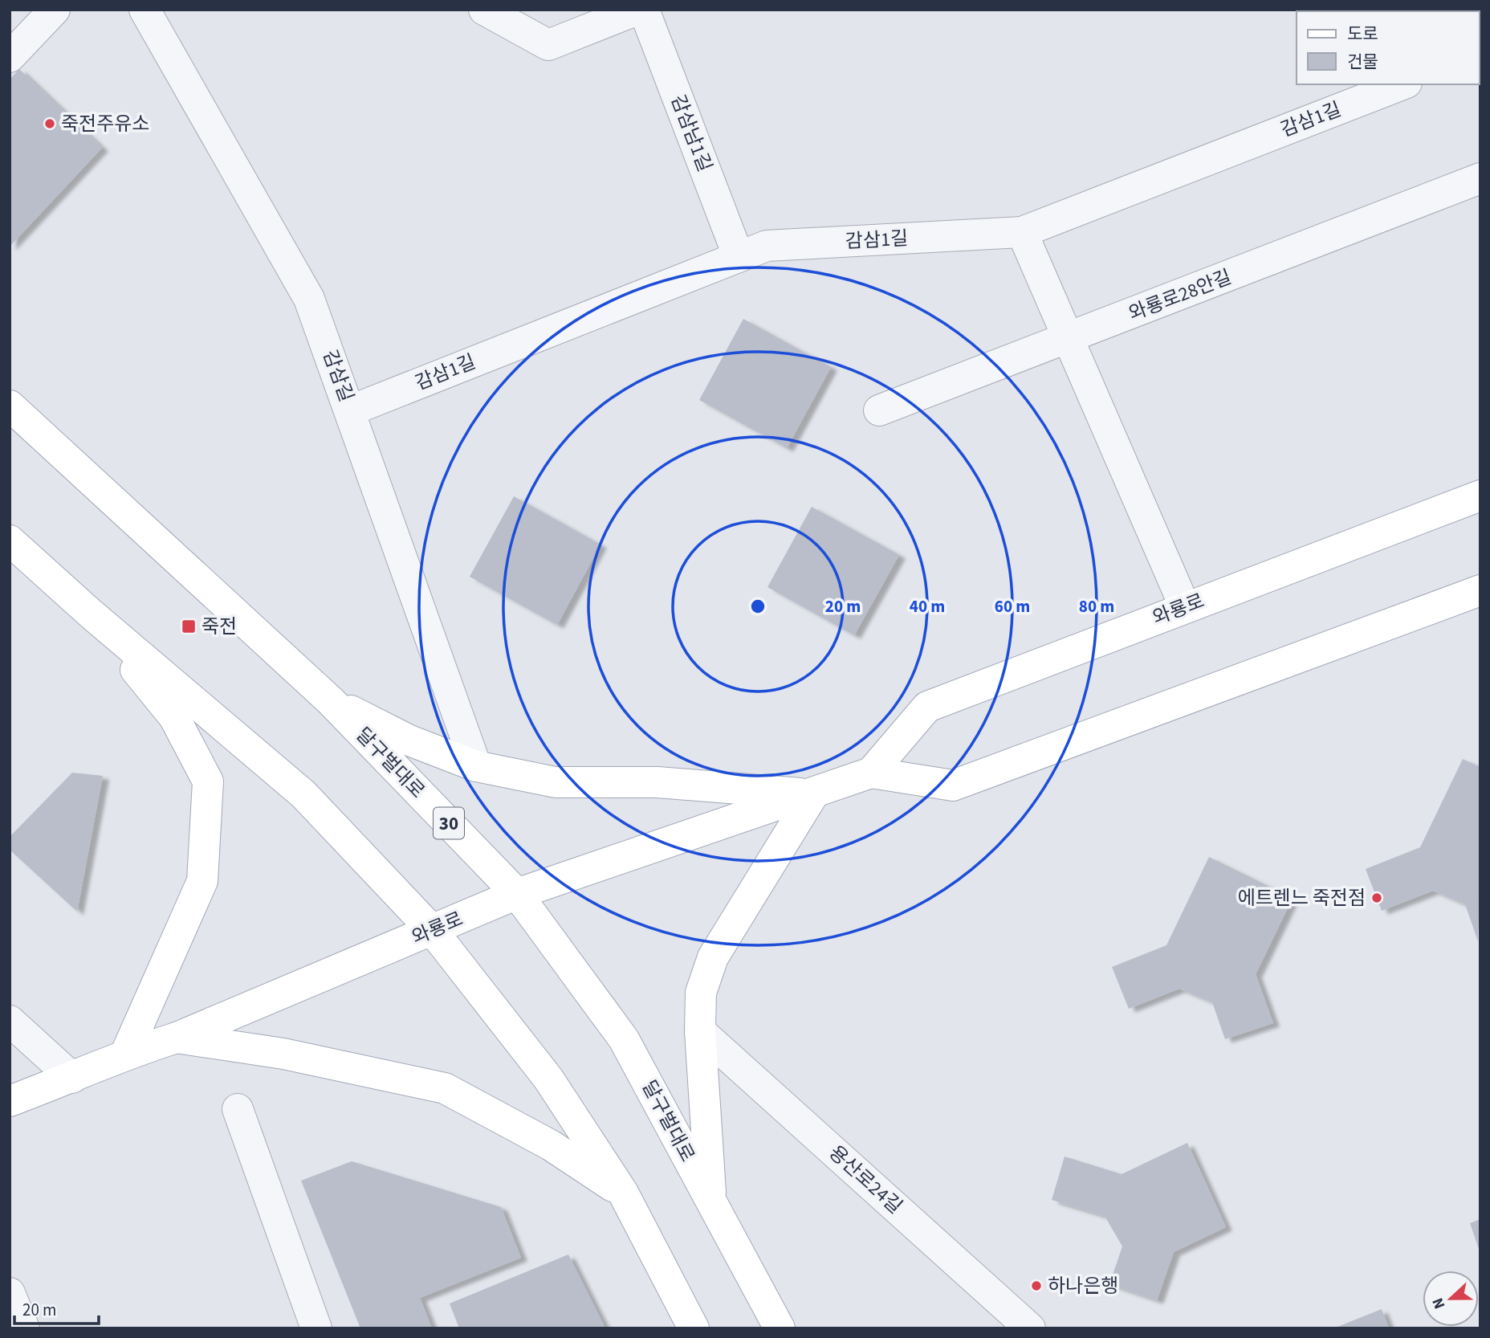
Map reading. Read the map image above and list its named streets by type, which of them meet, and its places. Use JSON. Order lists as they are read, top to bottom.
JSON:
{
  "streets": {
    "main road": ["와룡로", "달구벌대로", "30"],
    "street": [
      "감삼1길",
      "감삼남1길",
      "와룡로28안길",
      "감삼길",
      "용산로24길"
    ]
  },
  "crossings": [
    ["감삼1길", "감삼남1길"],
    ["감삼1길", "감삼길"],
    ["와룡로", "달구벌대로"]
  ],
  "places": {
    "other": ["죽전주유소", "에트렌느 죽전점", "하나은행"],
    "transit": ["죽전"]
  },
  "legend": ["도로", "건물"],
  "scale_bar": "20 m",
  "north": "left",
  "rings": [
    "20 m",
    "40 m",
    "60 m",
    "80 m"
  ]
}
